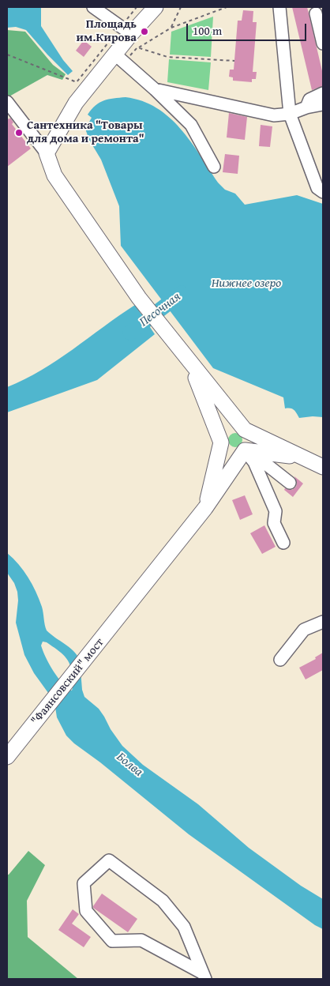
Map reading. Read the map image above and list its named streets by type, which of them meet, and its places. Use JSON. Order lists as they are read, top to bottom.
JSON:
{
  "streets": {
    "main road": ["\"Фаянсовский\" мост"]
  },
  "water": ["Нижнее озеро", "Песочная", "Болва"],
  "places": ["Площадь им.Кирова", "Сантехника \"Товары для дома и ремонта\""],
  "scale_bar": "100 m"
}
